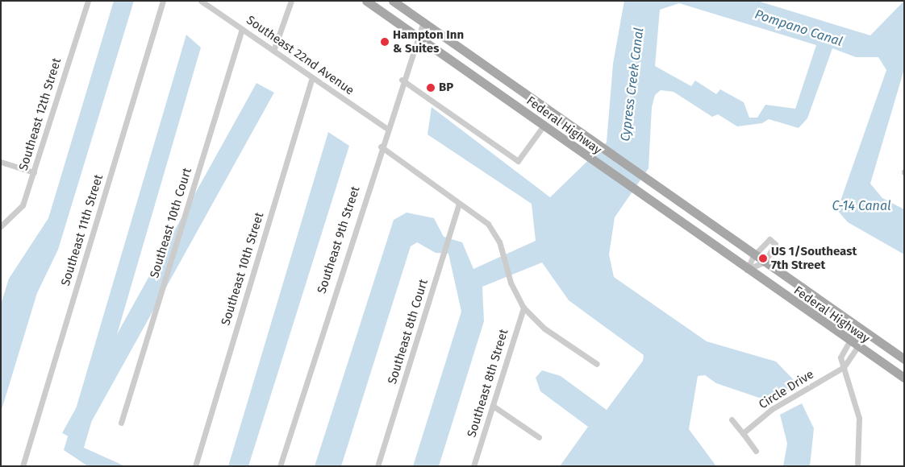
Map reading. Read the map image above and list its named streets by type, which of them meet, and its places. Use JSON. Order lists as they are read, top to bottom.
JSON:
{
  "streets": {
    "main road": ["Federal Highway"],
    "street": [
      "Southeast 22nd Avenue",
      "Southeast 12th Street",
      "Southeast 10th Court",
      "Southeast 11th Street",
      "Southeast 9th Street",
      "Southeast 10th Street",
      "Southeast 8th Court",
      "Southeast 8th Street",
      "Circle Drive"
    ]
  },
  "crossings": [
    ["Southeast 22nd Avenue", "Southeast 10th Court"],
    ["Southeast 22nd Avenue", "Southeast 9th Street"],
    ["Southeast 22nd Avenue", "Southeast 10th Street"],
    ["Federal Highway", "Southeast 9th Street"]
  ],
  "water": ["Pompano Canal", "Cypress Creek Canal", "C-14 Canal"],
  "places": ["Hampton Inn & Suites", "BP", "US 1/Southeast 7th Street"]
}
